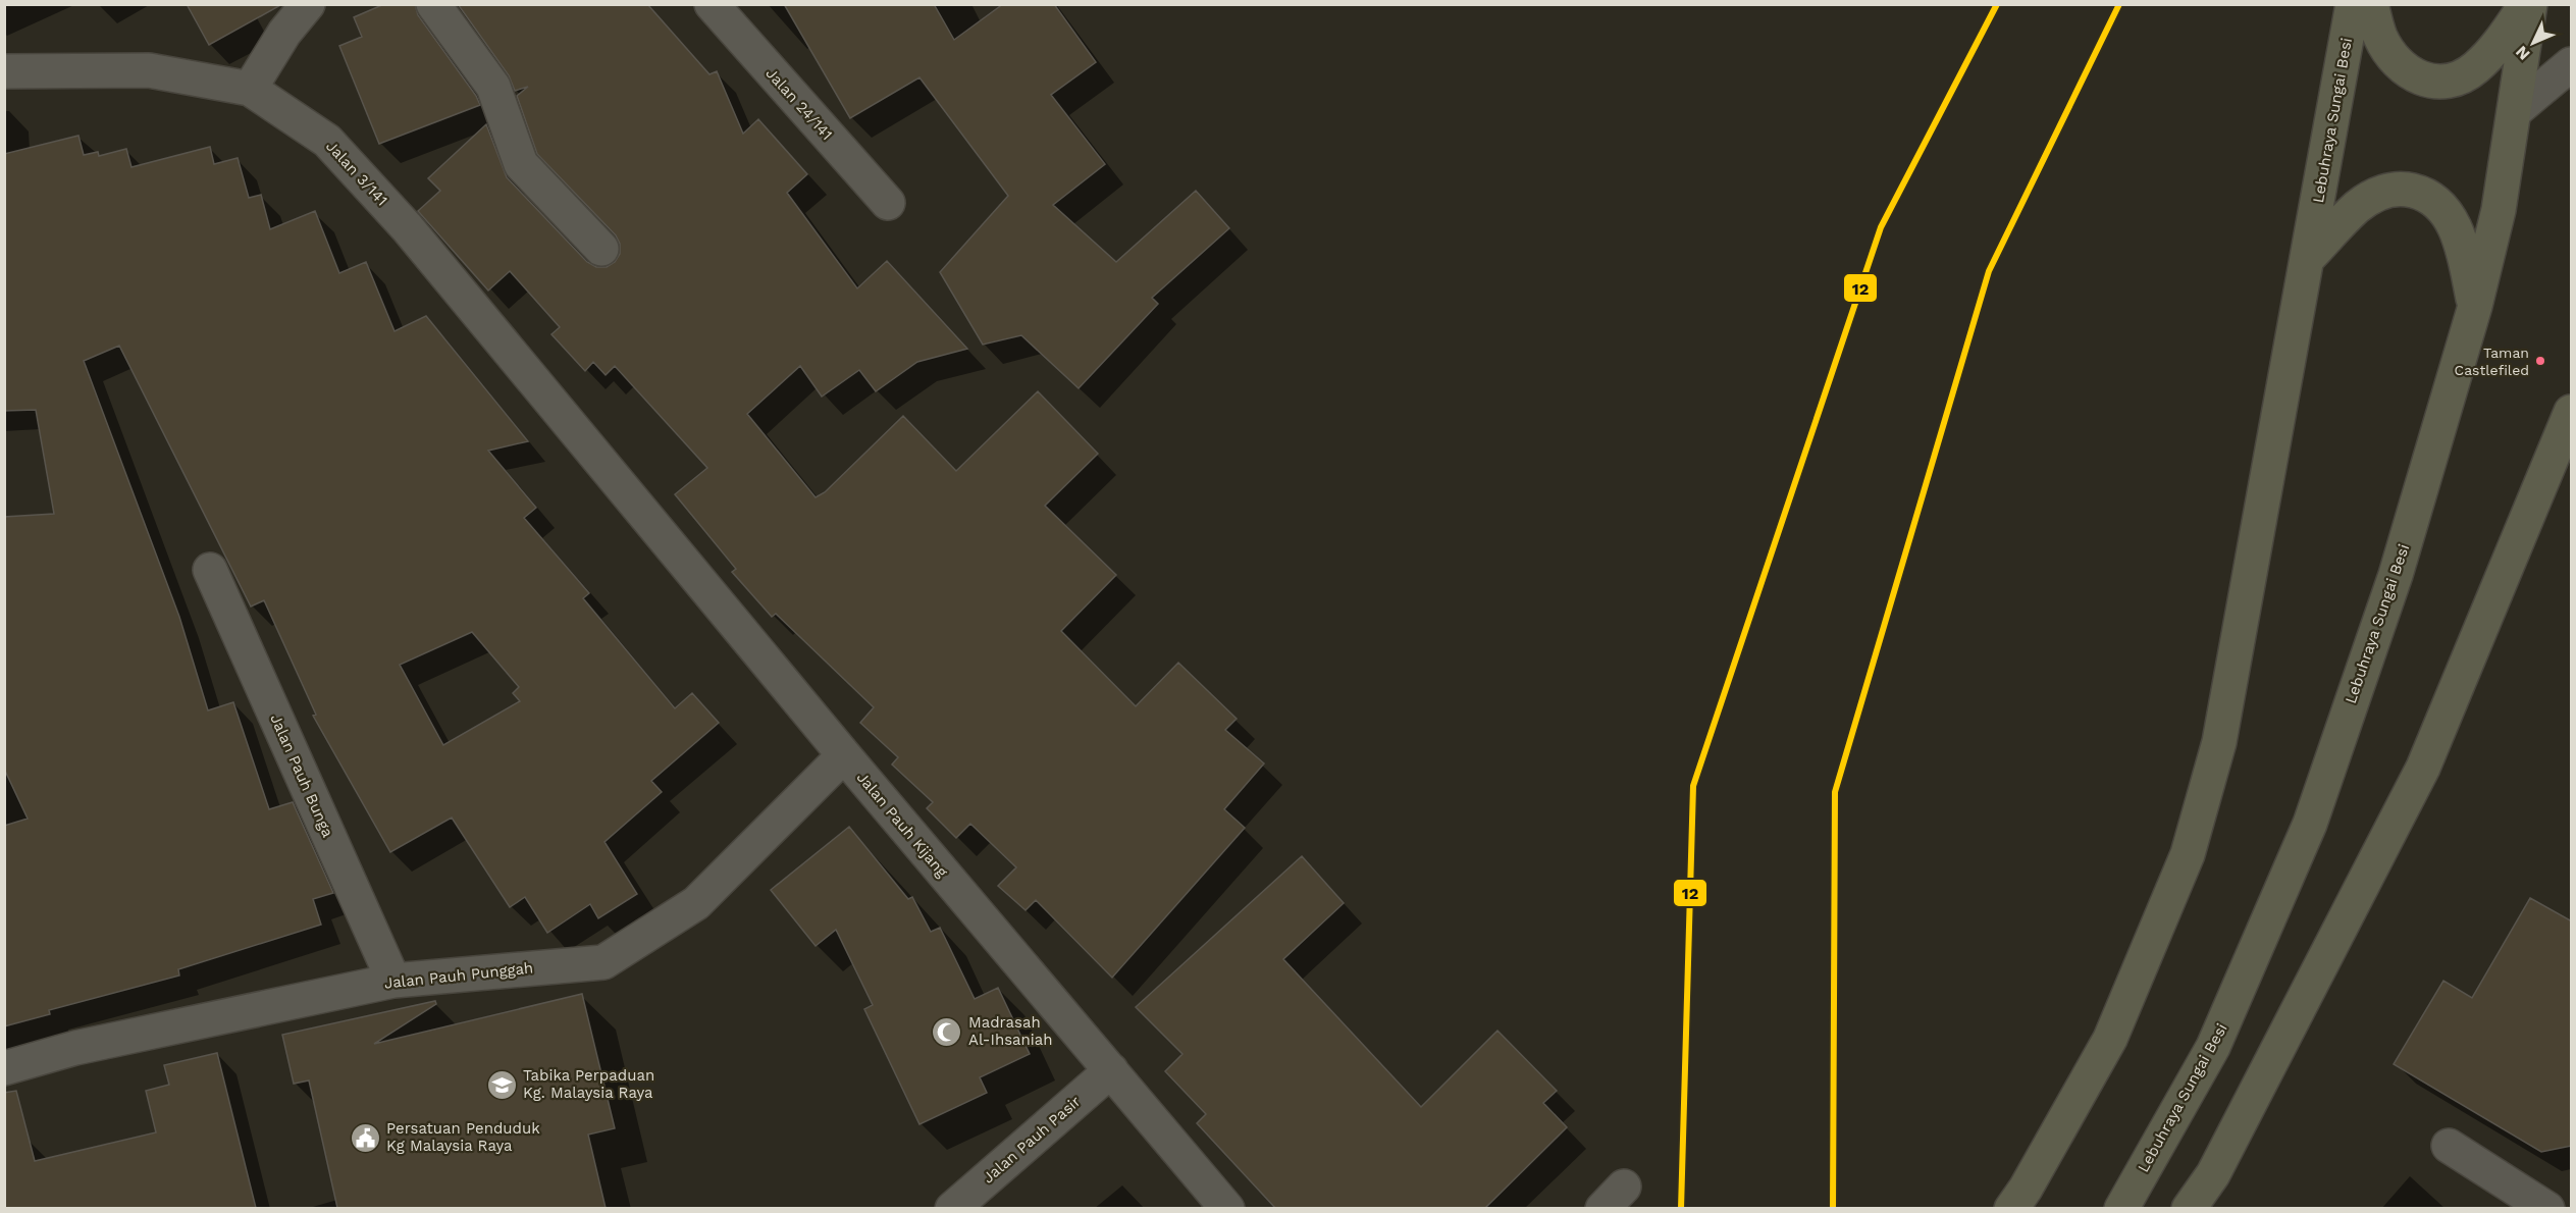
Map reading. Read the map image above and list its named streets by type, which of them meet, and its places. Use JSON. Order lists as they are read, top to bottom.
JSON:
{
  "streets": {
    "highway": ["Lebuhraya Sungai Besi"],
    "street": [
      "Jalan 24/141",
      "Jalan 3/141",
      "Jalan Pauh Bunga",
      "Jalan Pauh Kijang",
      "Jalan Pauh Punggah",
      "Jalan Pauh Pasir"
    ]
  },
  "crossings": [
    ["Jalan 3/141", "Jalan Pauh Kijang"],
    ["Jalan Pauh Bunga", "Jalan Pauh Punggah"],
    ["Jalan Pauh Kijang", "Jalan Pauh Punggah"],
    ["Jalan Pauh Kijang", "Jalan Pauh Pasir"]
  ],
  "places": {
    "other": ["Taman Castlefiled"],
    "mosque": ["Madrasah Al-Ihsaniah"],
    "school or university": ["Tabika Perpaduan Kg. Malaysia Raya"],
    "public building": ["Persatuan Penduduk Kg Malaysia Raya"]
  },
  "lines": ["transit line 12"],
  "north": "bottom left"
}
